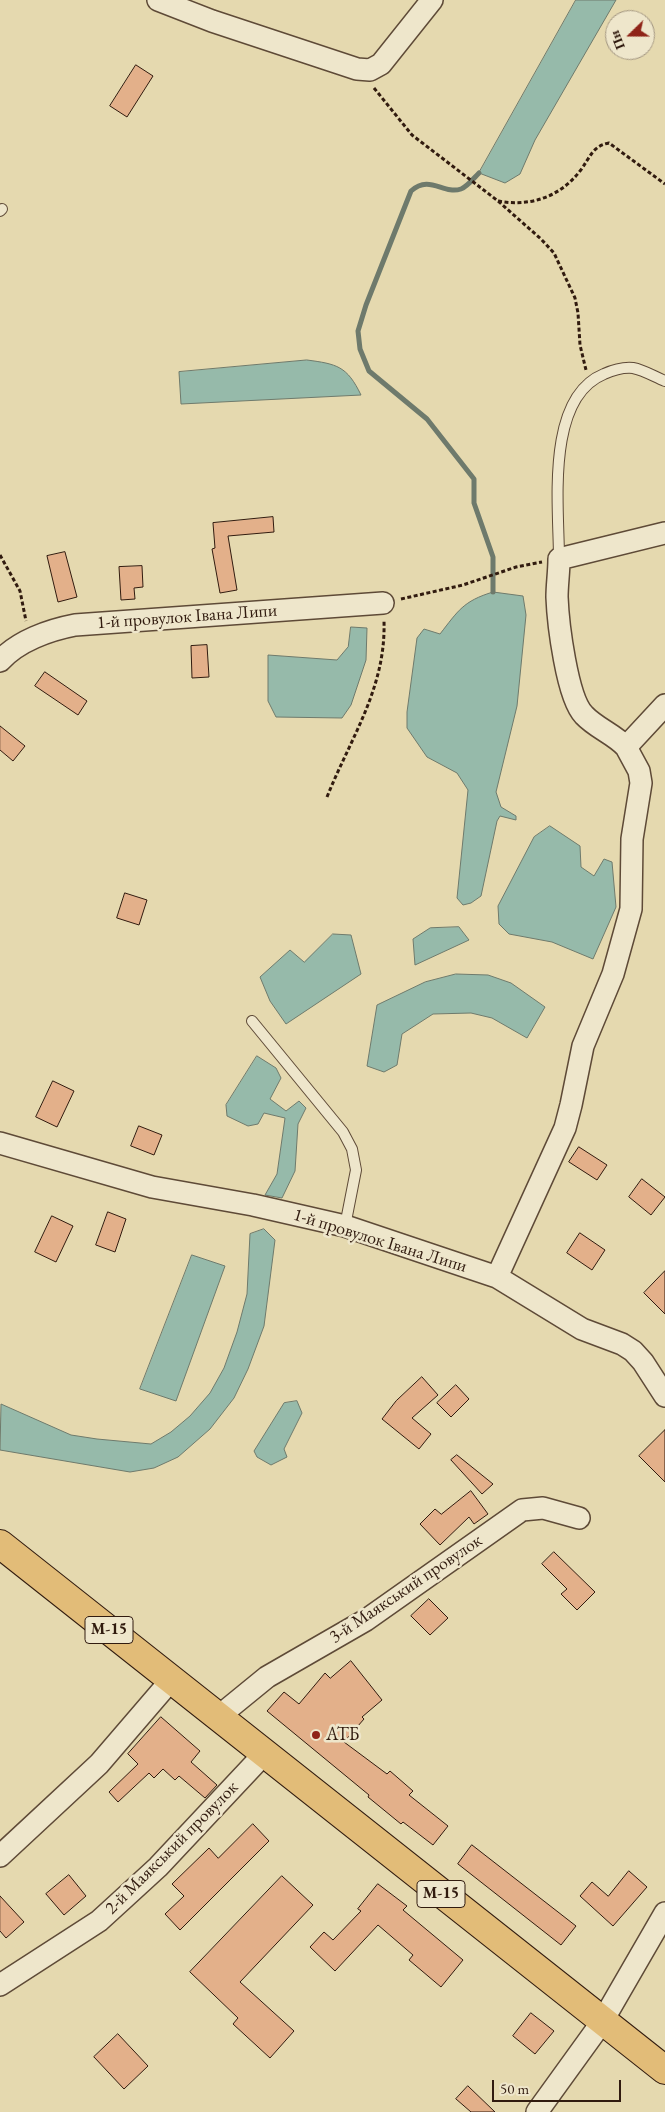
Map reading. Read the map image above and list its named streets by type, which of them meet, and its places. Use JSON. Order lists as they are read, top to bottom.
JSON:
{
  "streets": {
    "highway": ["М-15"],
    "street": ["1-й провулок Івана Липи", "3-й Маякський провулок", "2-й Маякський провулок"]
  },
  "crossings": [
    ["3-й Маякський провулок", "М-15"],
    ["М-15", "2-й Маякський провулок"]
  ],
  "places": ["АТБ"],
  "scale_bar": "50 m",
  "north": "left"
}
